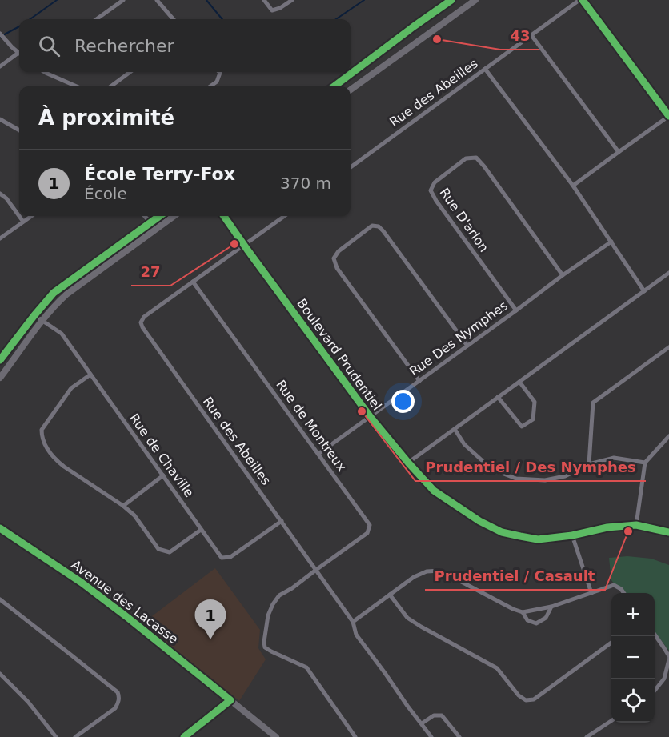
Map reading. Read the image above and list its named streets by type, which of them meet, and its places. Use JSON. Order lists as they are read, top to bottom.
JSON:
{
  "streets": {
    "street": [
      "Rue des Abeilles",
      "Rue D'arlon",
      "Rue Des Nymphes",
      "Boulevard Prudentiel",
      "Rue de Montreux",
      "Rue de Chaville",
      "Avenue des Lacasse"
    ]
  },
  "crossings": [
    ["Rue des Abeilles", "Boulevard Prudentiel"],
    ["Rue des Abeilles", "Rue de Montreux"],
    ["Rue des Abeilles", "Rue de Chaville"],
    ["Rue D'arlon", "Rue Des Nymphes"],
    ["Rue Des Nymphes", "Boulevard Prudentiel"],
    ["Rue Des Nymphes", "Rue de Montreux"]
  ],
  "places": [
    "43",
    "27",
    "Prudentiel / Des Nymphes",
    "Prudentiel / Casault"
  ],
  "page": {
    "search": "Rechercher",
    "heading": "À proximité",
    "list": [
      {
        "mark": "1",
        "name": "École Terry-Fox",
        "note": "École",
        "value": "370 m"
      }
    ],
    "map_buttons": ["+", "−"],
    "pins": "1"
  }
}
